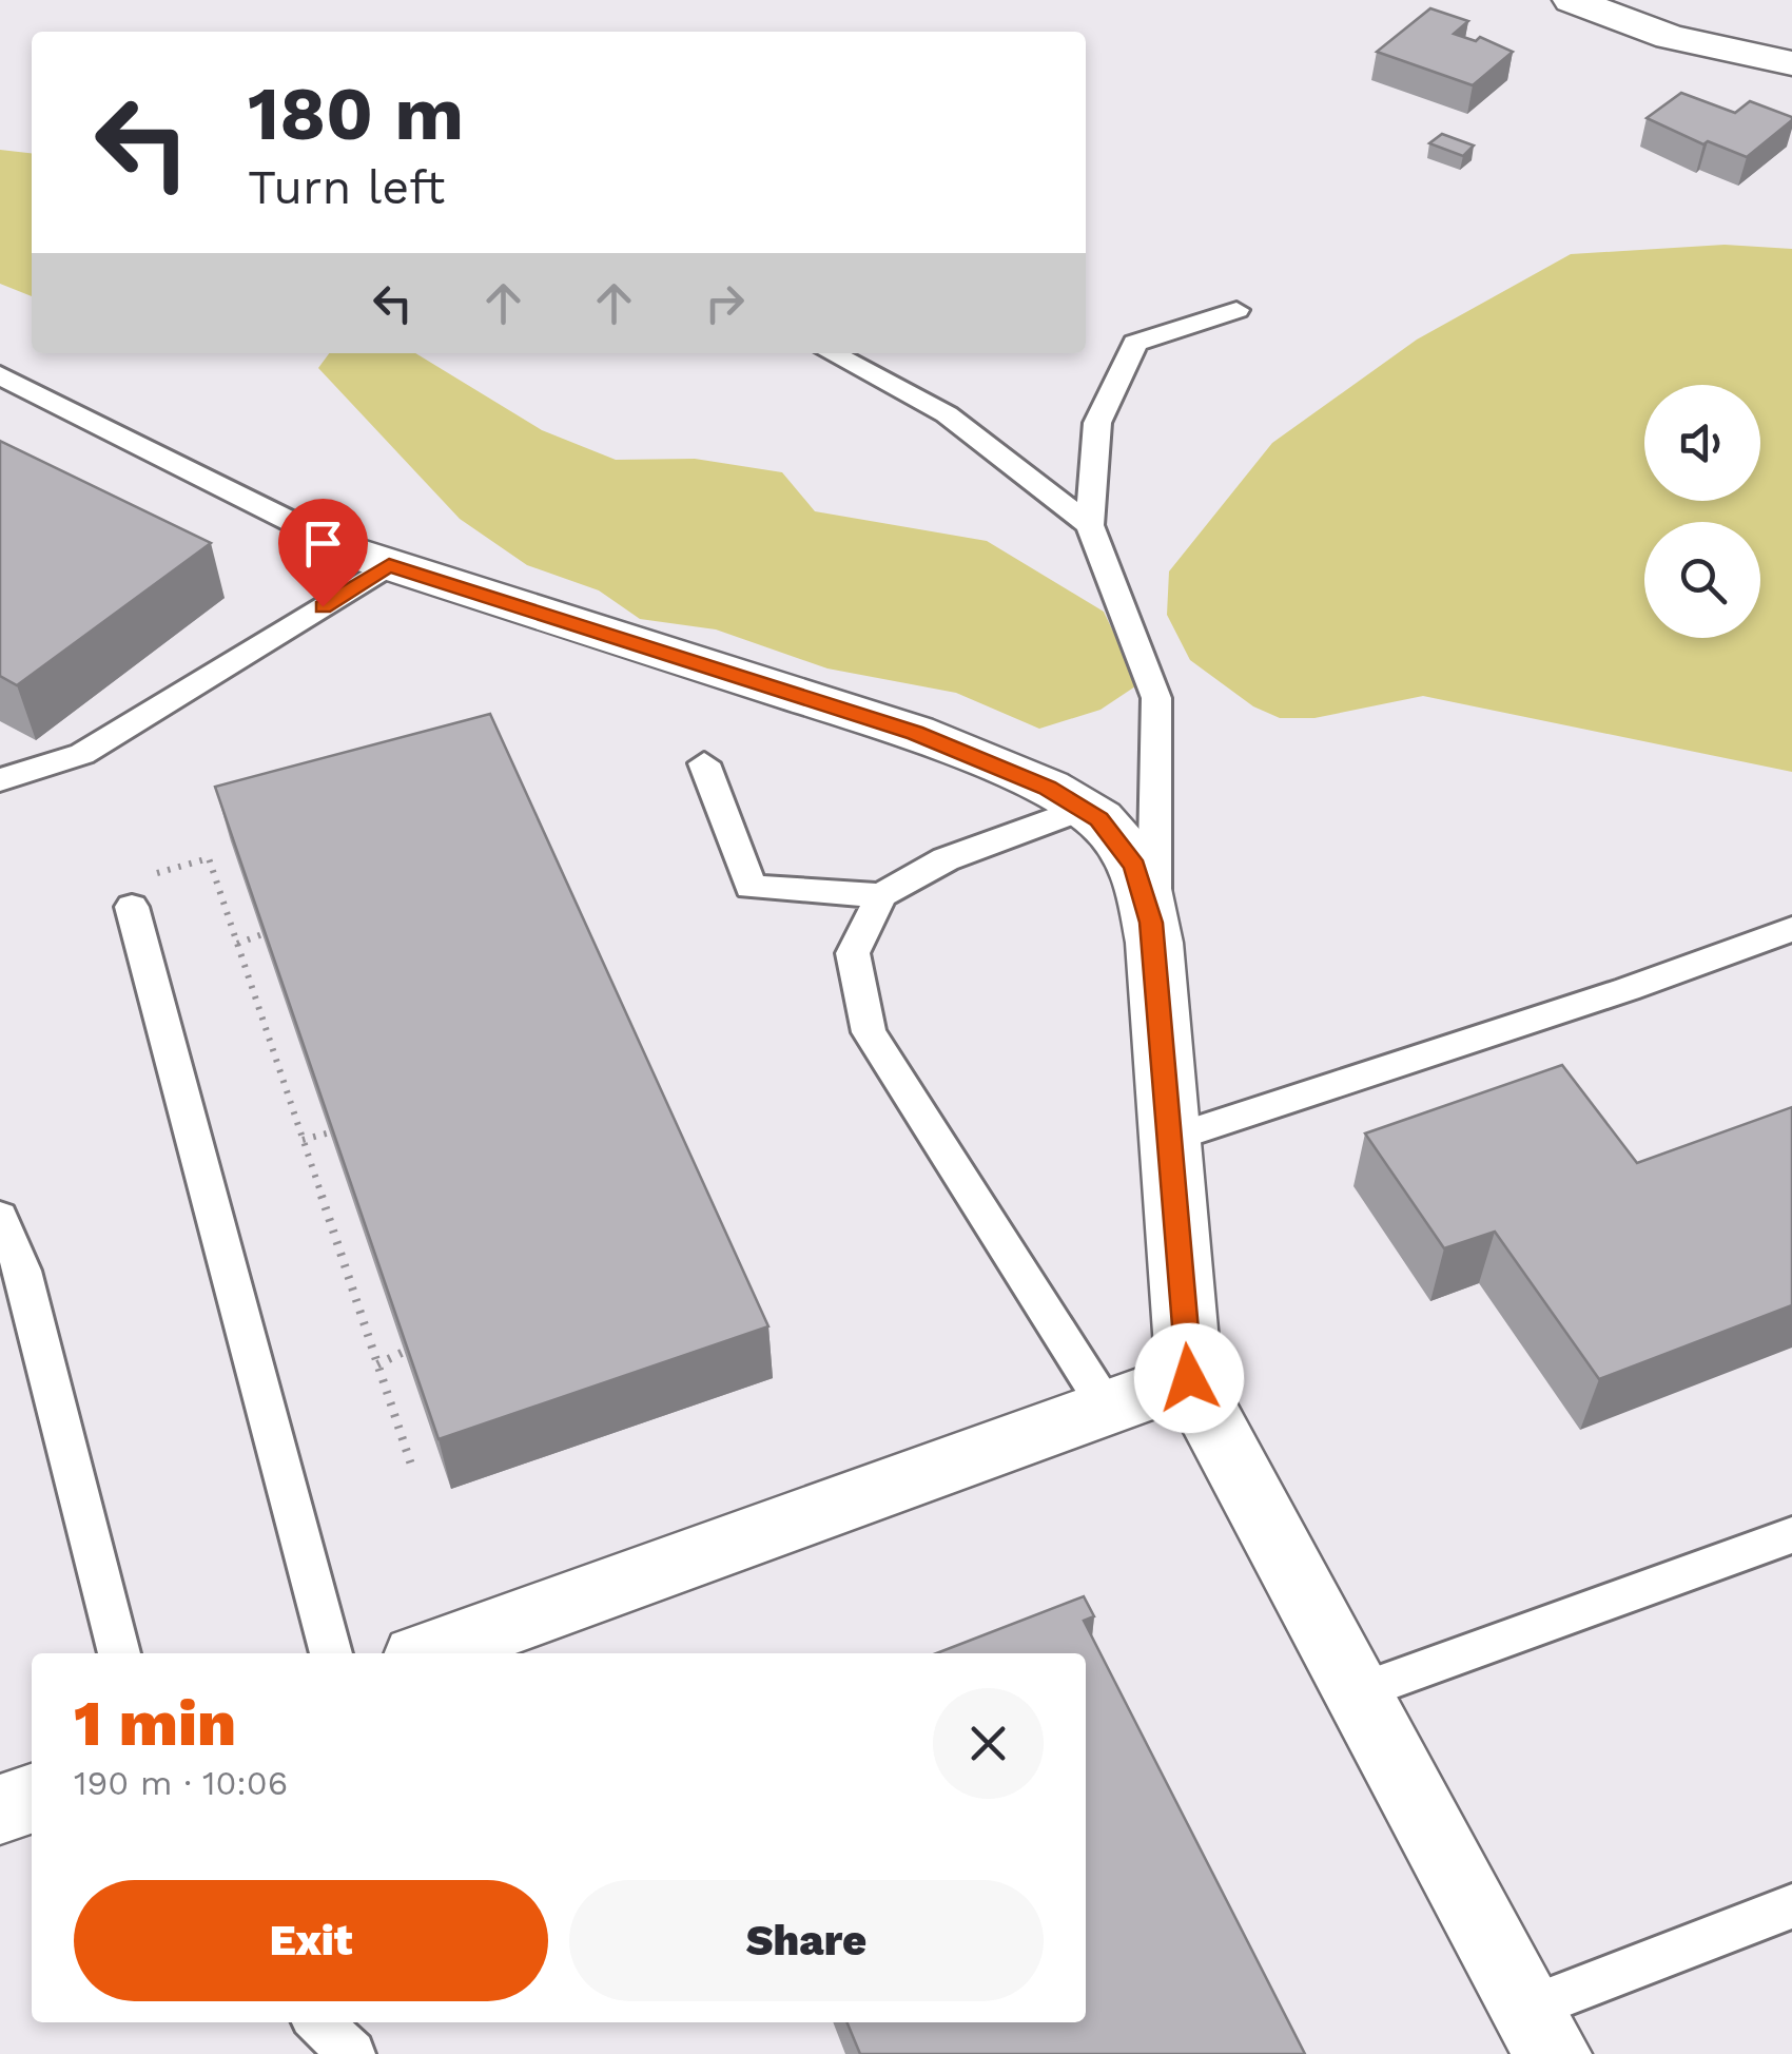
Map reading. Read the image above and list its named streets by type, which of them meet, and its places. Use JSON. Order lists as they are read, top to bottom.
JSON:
{
  "page": {
    "turn": ["180 m", "Turn left"],
    "heading": ["1 min", "190 m · 10:06"],
    "buttons": ["Exit", "Share"]
  }
}
